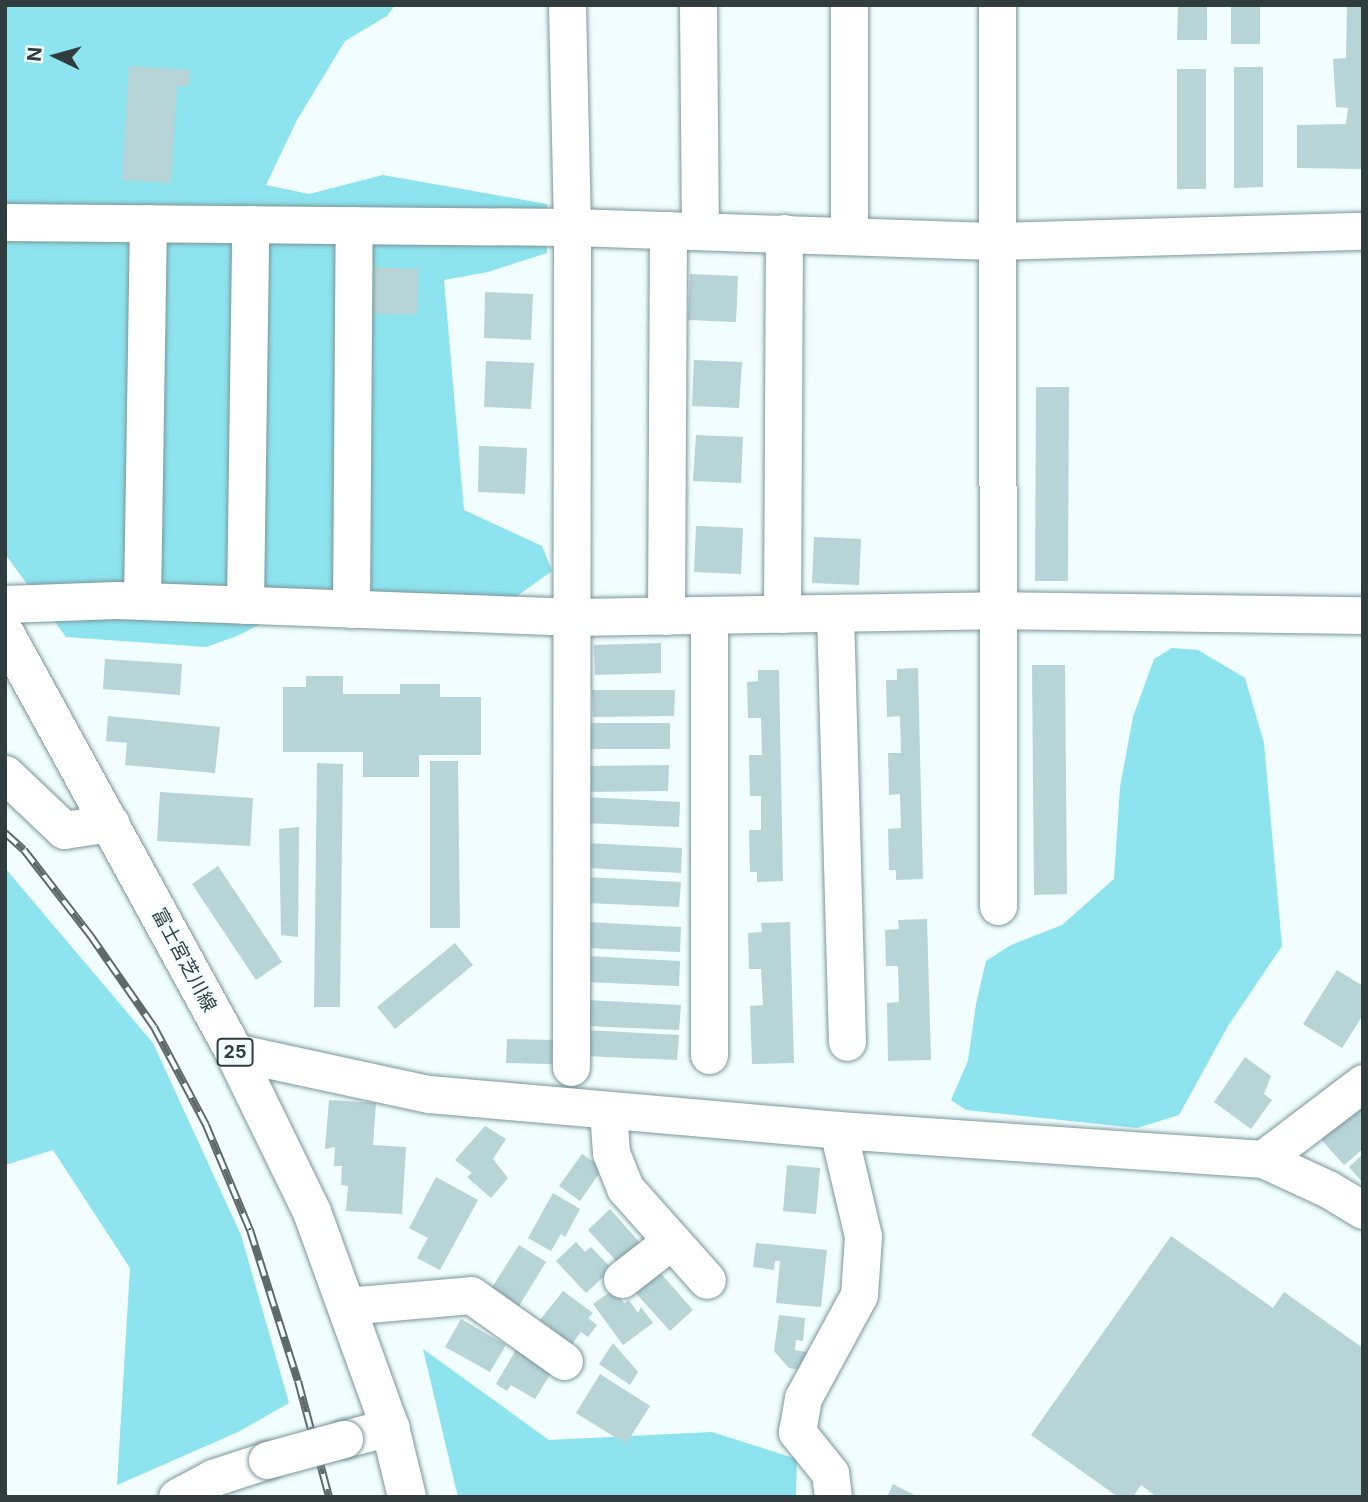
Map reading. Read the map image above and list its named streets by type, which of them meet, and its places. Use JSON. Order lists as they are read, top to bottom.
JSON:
{
  "streets": {
    "main road": ["富士宮芝川線", "25"]
  },
  "north": "left"
}
